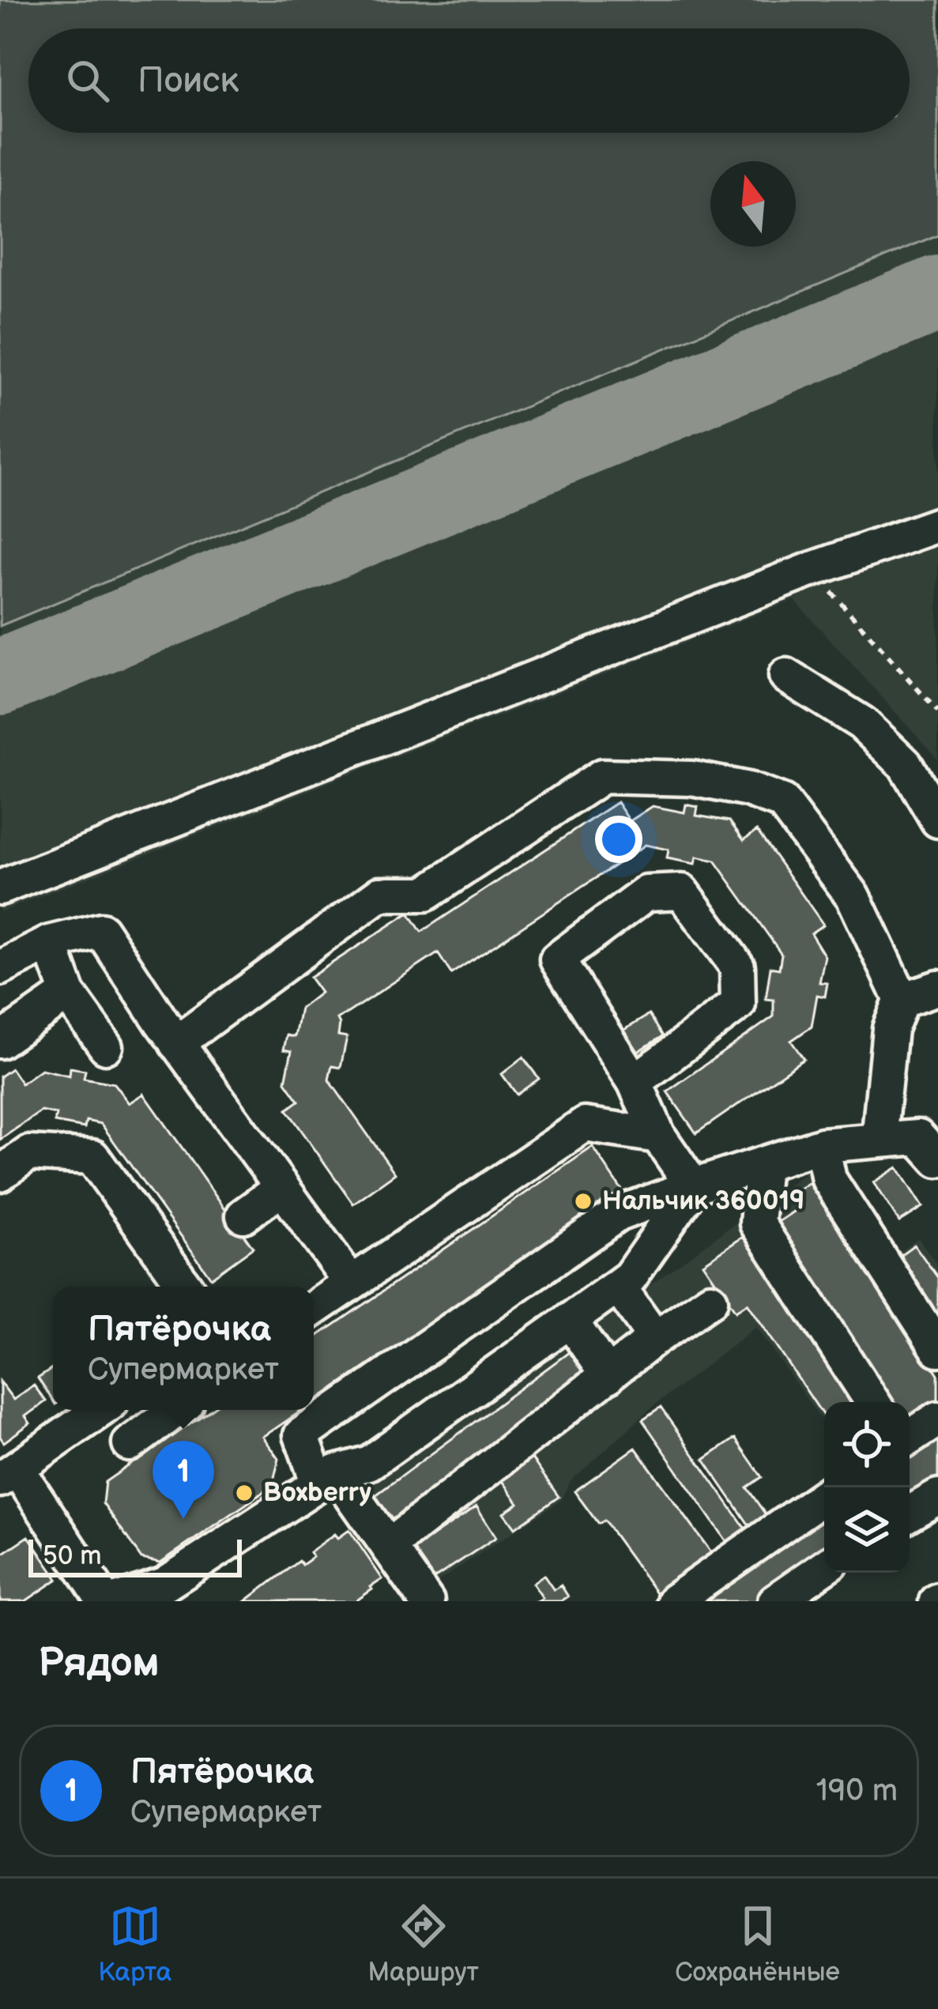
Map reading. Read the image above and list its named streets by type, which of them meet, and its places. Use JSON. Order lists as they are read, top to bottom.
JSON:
{
  "places": ["Нальчик 360019", "Boxberry"],
  "scale_bar": "50 m",
  "north": "top",
  "page": {
    "search": "Поиск",
    "popup": ["Пятёрочка", "Супермаркет"],
    "pins": "1",
    "scale": "50 m",
    "heading": "Рядом",
    "list": [
      {
        "mark": "1",
        "name": "Пятёрочка",
        "note": "Супермаркет",
        "value": "190 m"
      }
    ],
    "nav": ["Карта", "Маршрут", "Сохранённые"]
  }
}
